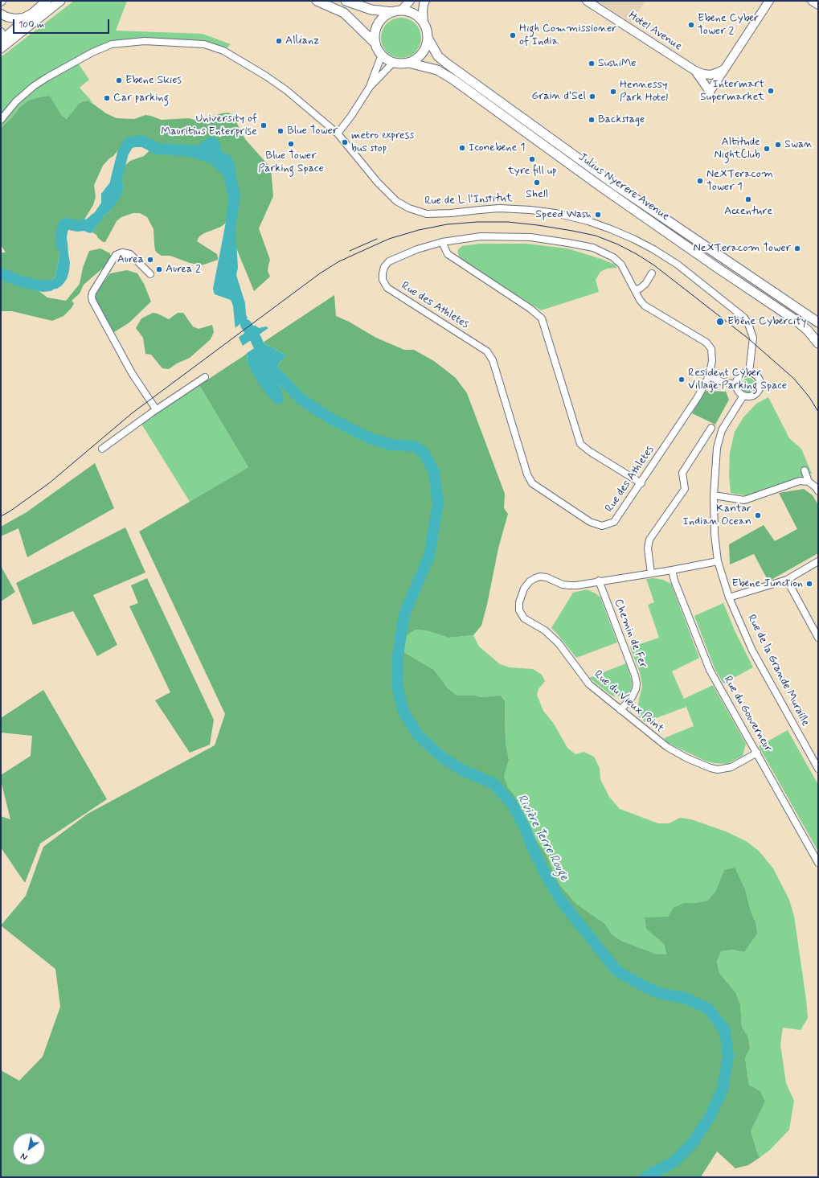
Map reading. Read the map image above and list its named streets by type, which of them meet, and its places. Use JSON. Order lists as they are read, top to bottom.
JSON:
{
  "streets": {
    "main road": ["Julius Nyerere Avenue"],
    "street": [
      "Hotel Avenue",
      "Rue de L l'Institut",
      "Rue des Athletes",
      "Chemin de Fer",
      "Rue de la Grande Muraille",
      "Rue du Vieux Point",
      "Rue du Gouverneur"
    ]
  },
  "crossings": [
    ["Rue de L l'Institut", "Rue de la Grande Muraille"],
    ["Chemin de Fer", "Rue du Vieux Point"],
    ["Rue de la Grande Muraille", "Rue du Vieux Point"],
    ["Rue du Vieux Point", "Rue du Gouverneur"]
  ],
  "water": ["Rivière Terre Rouge"],
  "places": [
    "Ebene Cyber Tower 2",
    "High Commissioner of India",
    "Allianz",
    "SushiMe",
    "Ebene Skies",
    "Intermart Supermarket",
    "Hennessy Park Hotel",
    "Grain d'Sel",
    "Car parking",
    "Backstage",
    "University of Mauritius Enterprise",
    "Blue Tower",
    "metro express bus stop",
    "Blue Tower Parking Space",
    "Swan",
    "Iconebene 1",
    "Altitude NightClub",
    "tyre fill up",
    "NeXTeracom Tower 1",
    "Shell",
    "Accenture",
    "Speed Wash",
    "NeXTeracom Tower",
    "Aurea",
    "Aurea 2",
    "Ebéne Cybercity",
    "Resident Cyber Village Parking Space",
    "Kantar Indian Ocean",
    "Ebene Junction"
  ],
  "scale_bar": "100 m",
  "north": "bottom left"
}
